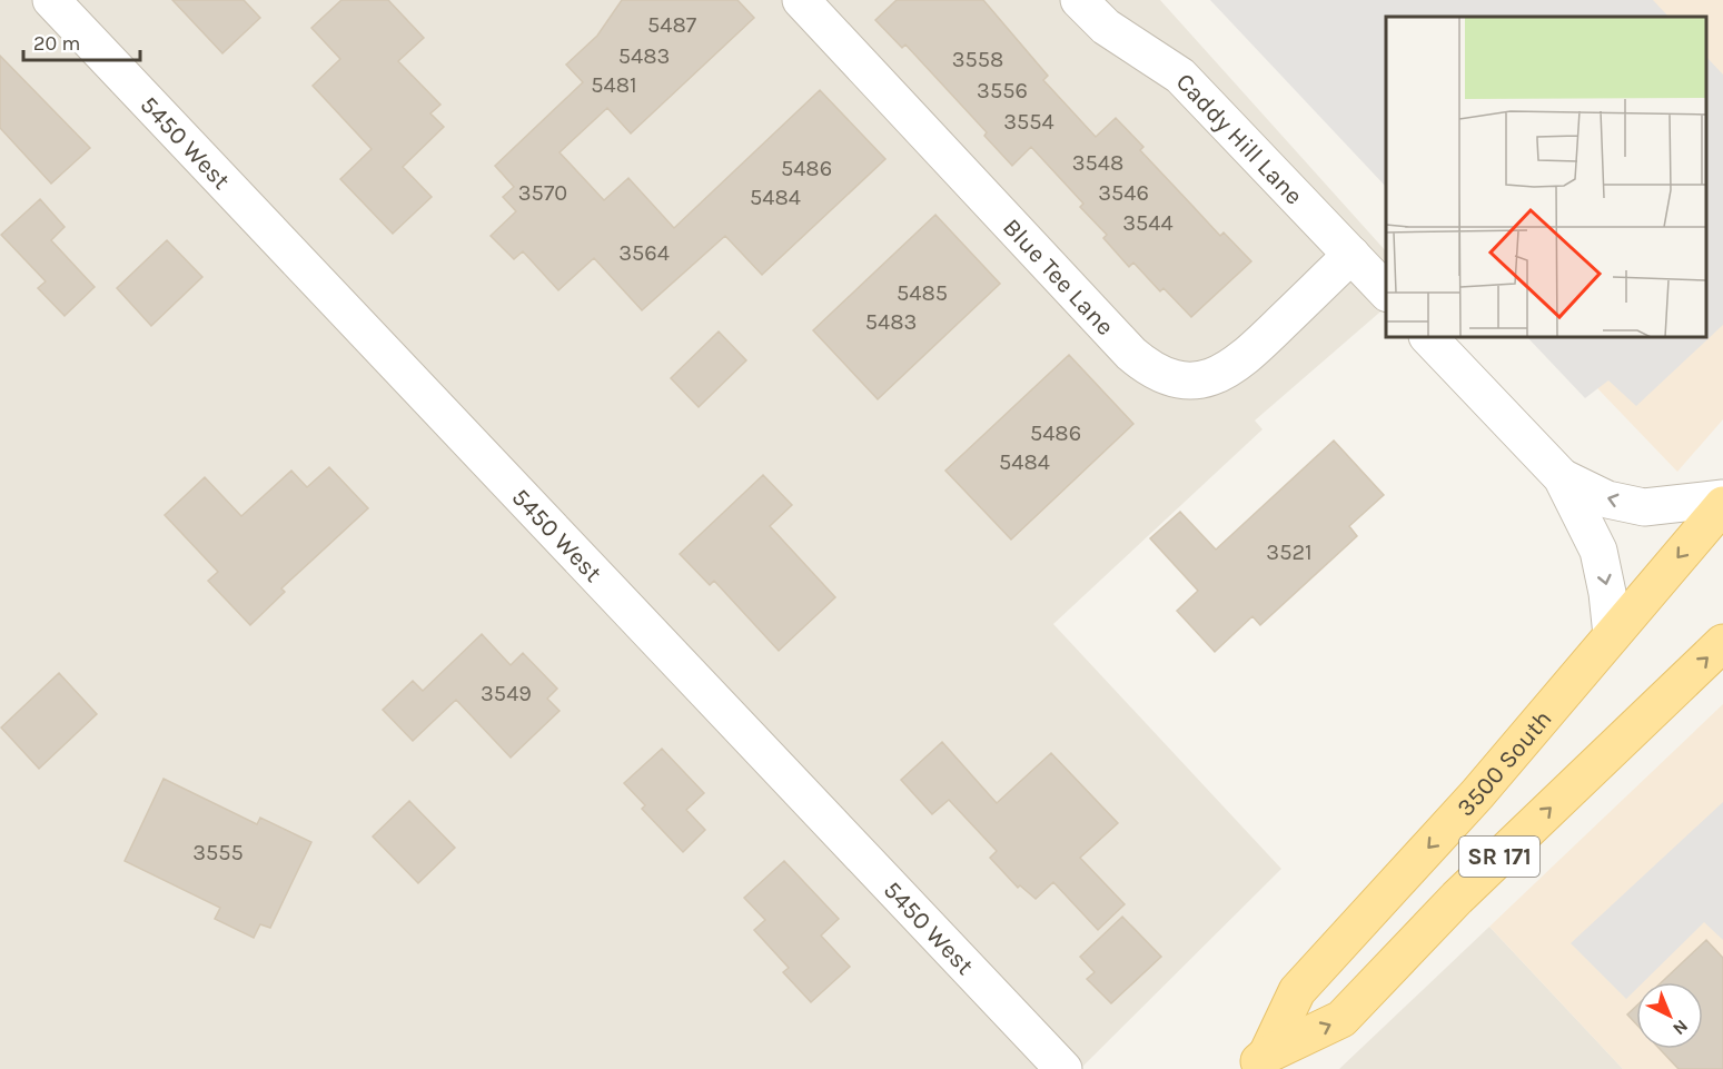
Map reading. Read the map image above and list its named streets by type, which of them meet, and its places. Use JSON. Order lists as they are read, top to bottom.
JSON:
{
  "streets": {
    "main road": ["3500 South", "SR 171"],
    "street": ["Caddy Hill Lane", "5450 West", "Blue Tee Lane"]
  },
  "crossings": [
    ["Caddy Hill Lane", "Blue Tee Lane"]
  ],
  "house_numbers": [
    "5487",
    "5483",
    "3558",
    "5481",
    "3556",
    "3554",
    "3548",
    "5486",
    "3570",
    "3546",
    "5484",
    "3544",
    "3564",
    "5485",
    "5483",
    "5486",
    "5484",
    "3521",
    "3549",
    "3555"
  ],
  "scale_bar": "20 m",
  "north": "bottom right"
}
